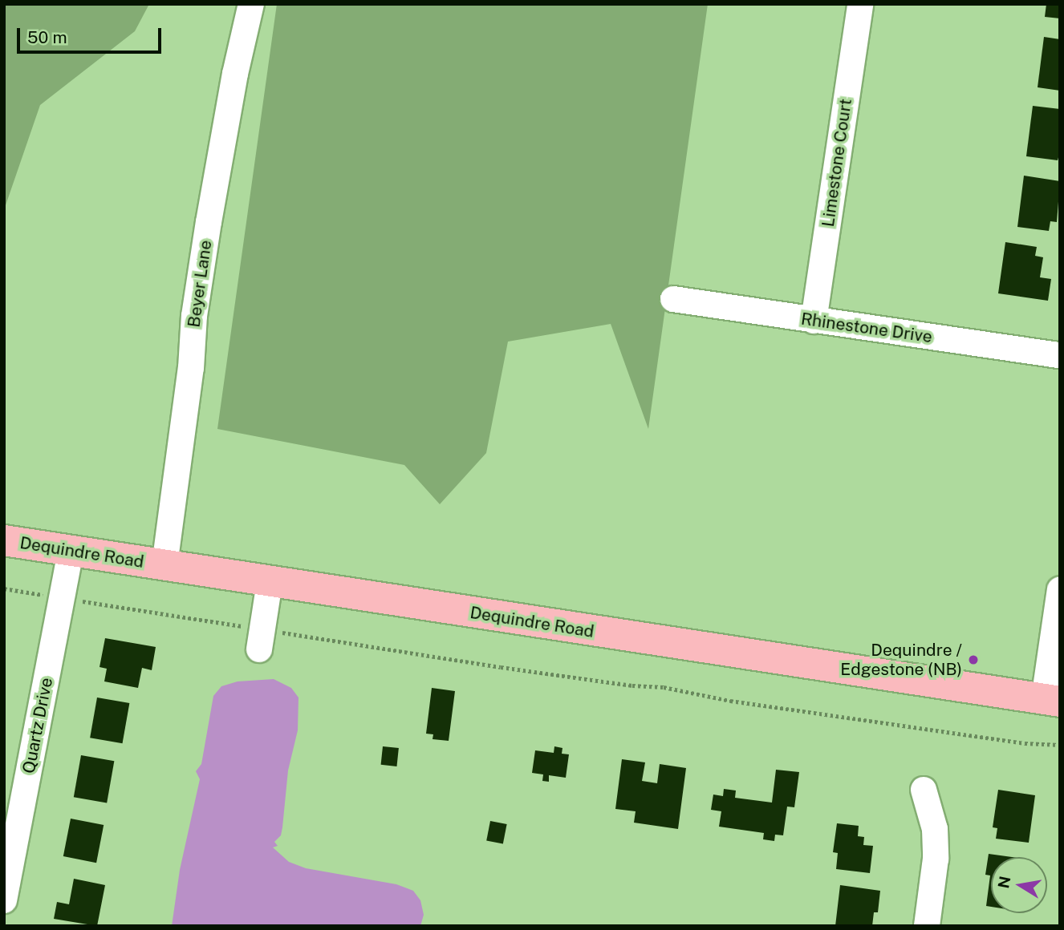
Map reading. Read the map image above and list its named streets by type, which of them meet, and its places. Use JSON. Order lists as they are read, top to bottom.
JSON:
{
  "streets": {
    "main road": ["Dequindre Road"],
    "street": [
      "Limestone Court",
      "Beyer Lane",
      "Rhinestone Drive",
      "Quartz Drive"
    ]
  },
  "crossings": [
    ["Limestone Court", "Rhinestone Drive"],
    ["Beyer Lane", "Dequindre Road"],
    ["Dequindre Road", "Quartz Drive"]
  ],
  "places": ["Dequindre / Edgestone (NB)"],
  "scale_bar": "50 m",
  "north": "left"
}
